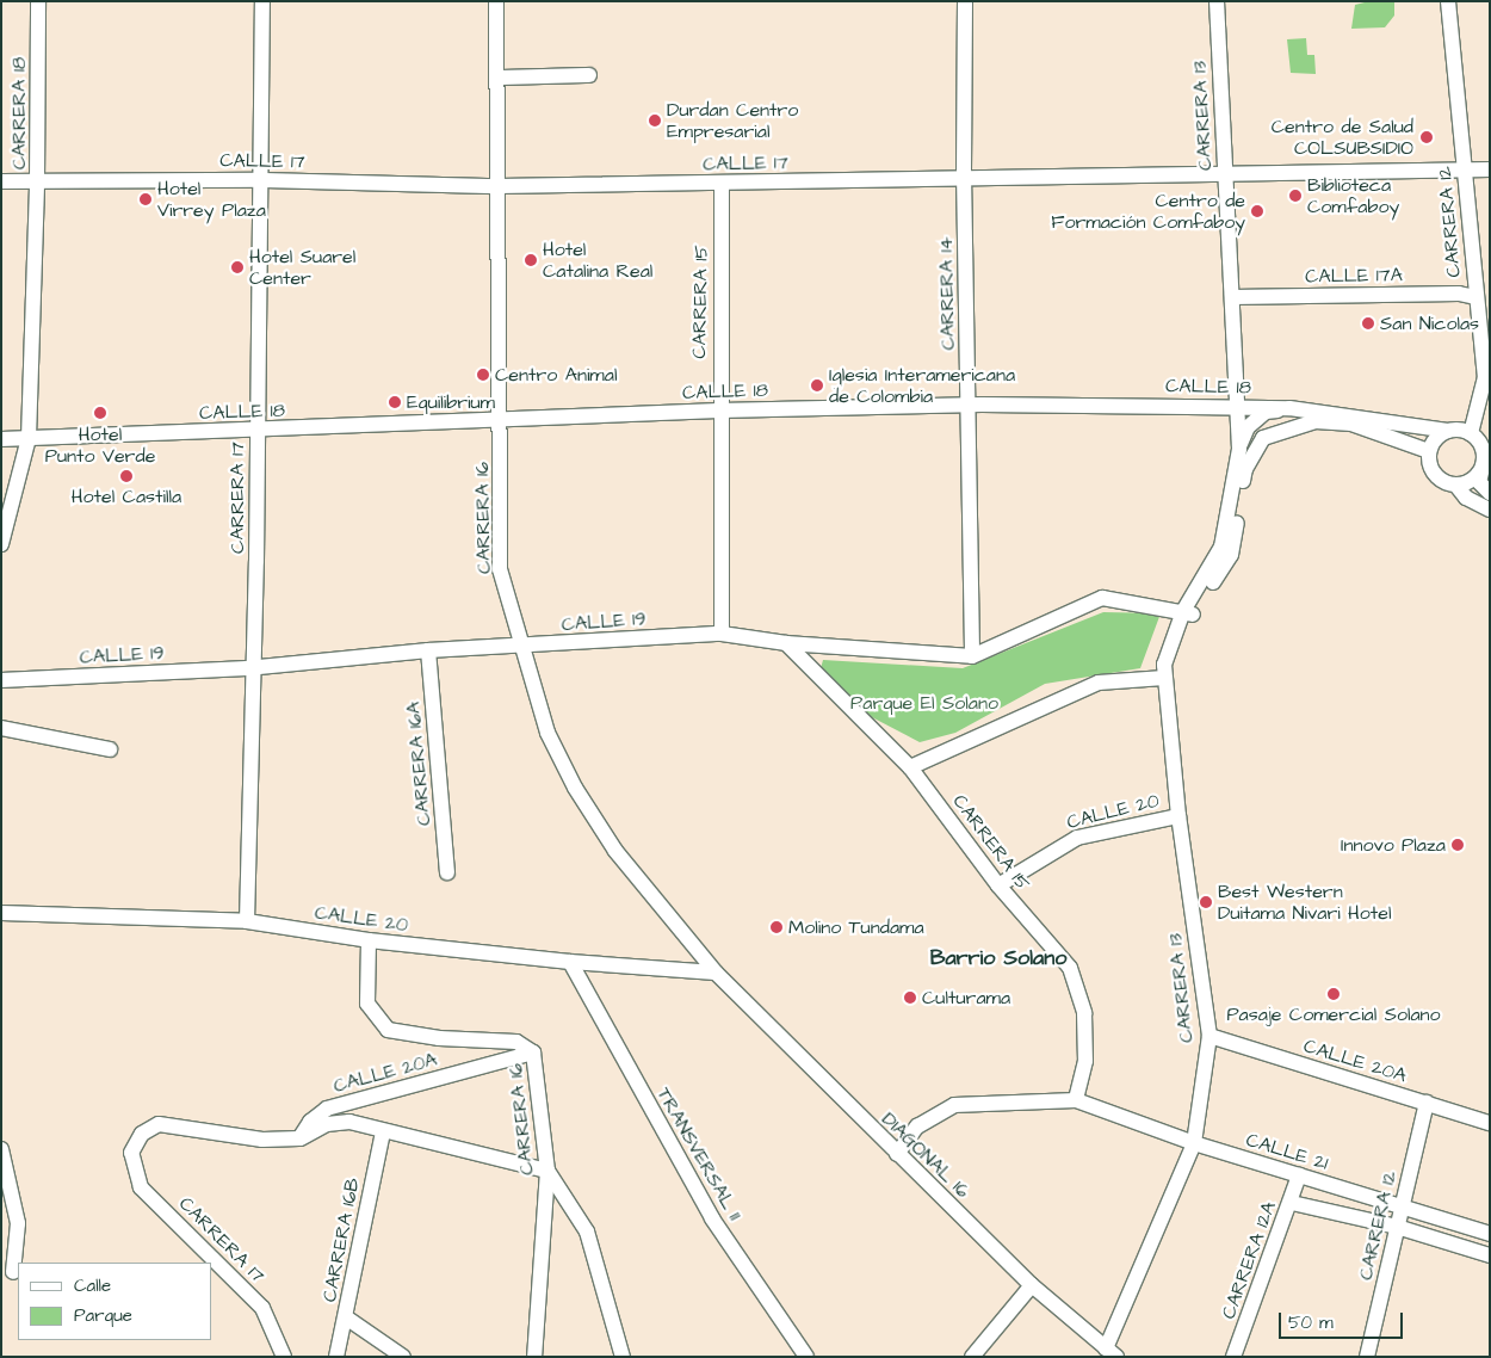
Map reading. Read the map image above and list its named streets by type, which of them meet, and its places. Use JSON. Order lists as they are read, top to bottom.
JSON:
{
  "streets": {
    "street": [
      "CARRERA 18",
      "CARRERA 13",
      "CALLE 17",
      "CARRERA 12",
      "CALLE 17A",
      "CARRERA 14",
      "CARRERA 15",
      "CALLE 18",
      "CARRERA 17",
      "CARRERA 16",
      "CALLE 19",
      "CARRERA 16A",
      "CALLE 20",
      "CALLE 20A",
      "CALLE 21",
      "TRANSVERSAL 11",
      "DIAGONAL 16",
      "CARRERA 16B",
      "CARRERA 12A"
    ]
  },
  "crossings": [
    ["CARRERA 18", "CALLE 17"],
    ["CARRERA 18", "CALLE 18"],
    ["CARRERA 13", "CALLE 17"],
    ["CARRERA 13", "CARRERA 12"],
    ["CARRERA 13", "CALLE 17A"],
    ["CARRERA 13", "CALLE 18"],
    ["CARRERA 13", "CALLE 19"],
    ["CARRERA 13", "CALLE 20"],
    ["CARRERA 13", "CALLE 20A"],
    ["CARRERA 13", "CALLE 21"],
    ["CARRERA 13", "DIAGONAL 16"],
    ["CALLE 17", "CARRERA 12"],
    ["CALLE 17", "CARRERA 14"],
    ["CALLE 17", "CARRERA 15"],
    ["CALLE 17", "CARRERA 17"],
    ["CALLE 17", "CARRERA 16"],
    ["CARRERA 12", "CALLE 17A"],
    ["CARRERA 12", "CALLE 18"],
    ["CARRERA 12", "CALLE 20A"],
    ["CARRERA 12", "CALLE 21"],
    ["CARRERA 14", "CALLE 18"],
    ["CARRERA 14", "CALLE 19"],
    ["CARRERA 15", "CALLE 18"],
    ["CARRERA 15", "CALLE 19"],
    ["CARRERA 15", "CALLE 20"],
    ["CARRERA 15", "CALLE 21"],
    ["CALLE 18", "CARRERA 17"],
    ["CALLE 18", "CARRERA 16"],
    ["CARRERA 17", "CALLE 19"],
    ["CARRERA 17", "CALLE 20"],
    ["CARRERA 17", "CALLE 20A"],
    ["CARRERA 16", "CALLE 19"],
    ["CARRERA 16", "CALLE 20"],
    ["CARRERA 16", "CALLE 20A"],
    ["CARRERA 16", "DIAGONAL 16"],
    ["CALLE 19", "CARRERA 16A"],
    ["CALLE 20", "TRANSVERSAL 11"],
    ["CALLE 20", "DIAGONAL 16"],
    ["CALLE 21", "CARRERA 12A"]
  ],
  "districts": ["Barrio Solano"],
  "parks": ["Parque El Solano"],
  "places": [
    "Durdan Centro Empresarial",
    "Centro de Salud COLSUBSIDIO",
    "Biblioteca Comfaboy",
    "Hotel Virrey Plaza",
    "Centro de Formación Comfaboy",
    "Hotel Catalina Real",
    "Hotel Suarel Center",
    "San Nicolas",
    "Centro Animal",
    "Iglesia Interamericana de Colombia",
    "Equilibrium",
    "Hotel Punto Verde",
    "Hotel Castilla",
    "Innovo Plaza",
    "Best Western Duitama Nivari Hotel",
    "Molino Tundama",
    "Pasaje Comercial Solano",
    "Culturama"
  ],
  "legend": ["Calle", "Parque"],
  "scale_bar": "50 m"
}
